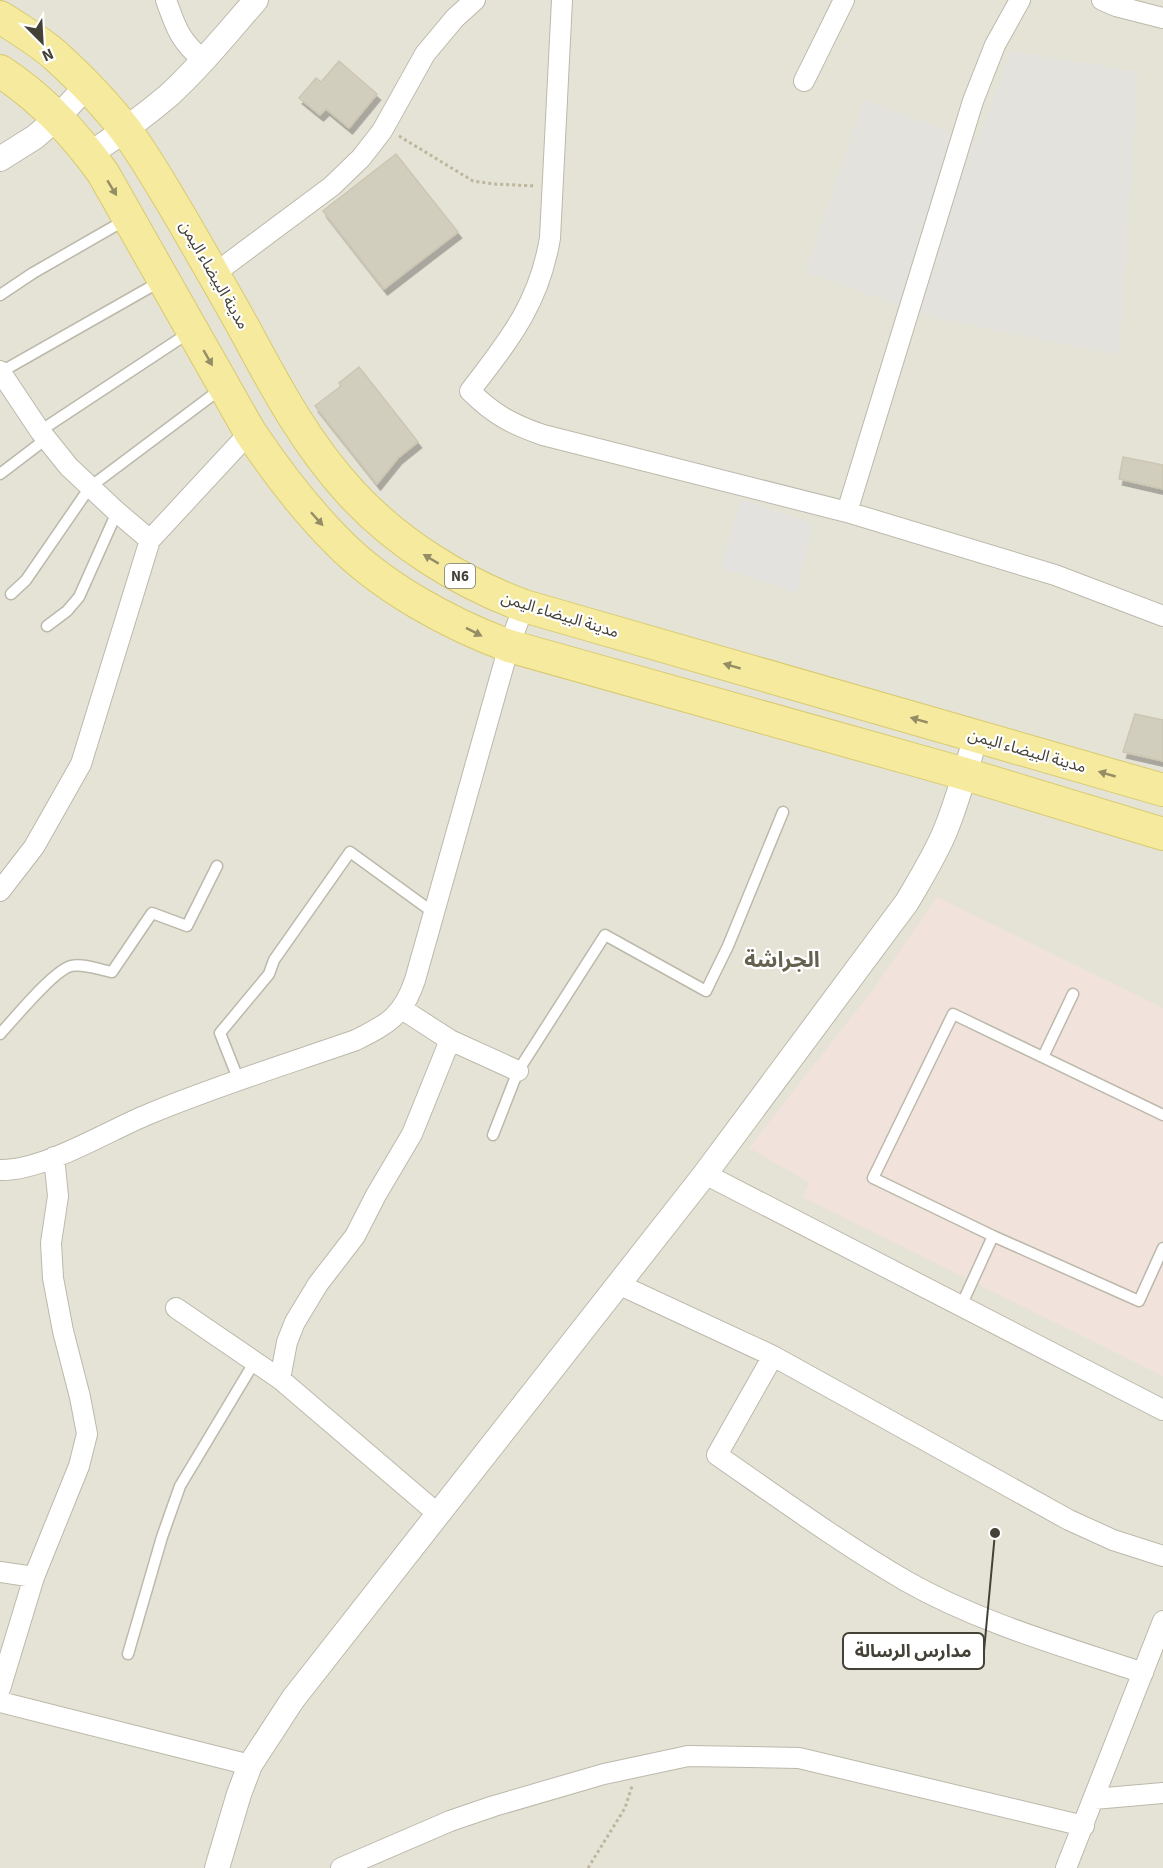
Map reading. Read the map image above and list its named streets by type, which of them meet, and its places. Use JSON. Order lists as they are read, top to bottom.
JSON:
{
  "streets": {
    "main road": ["مدينة البيضاء اليمن", "N6"]
  },
  "districts": ["الجراشة"],
  "places": ["مدارس الرسالة"],
  "north": "bottom right"
}
